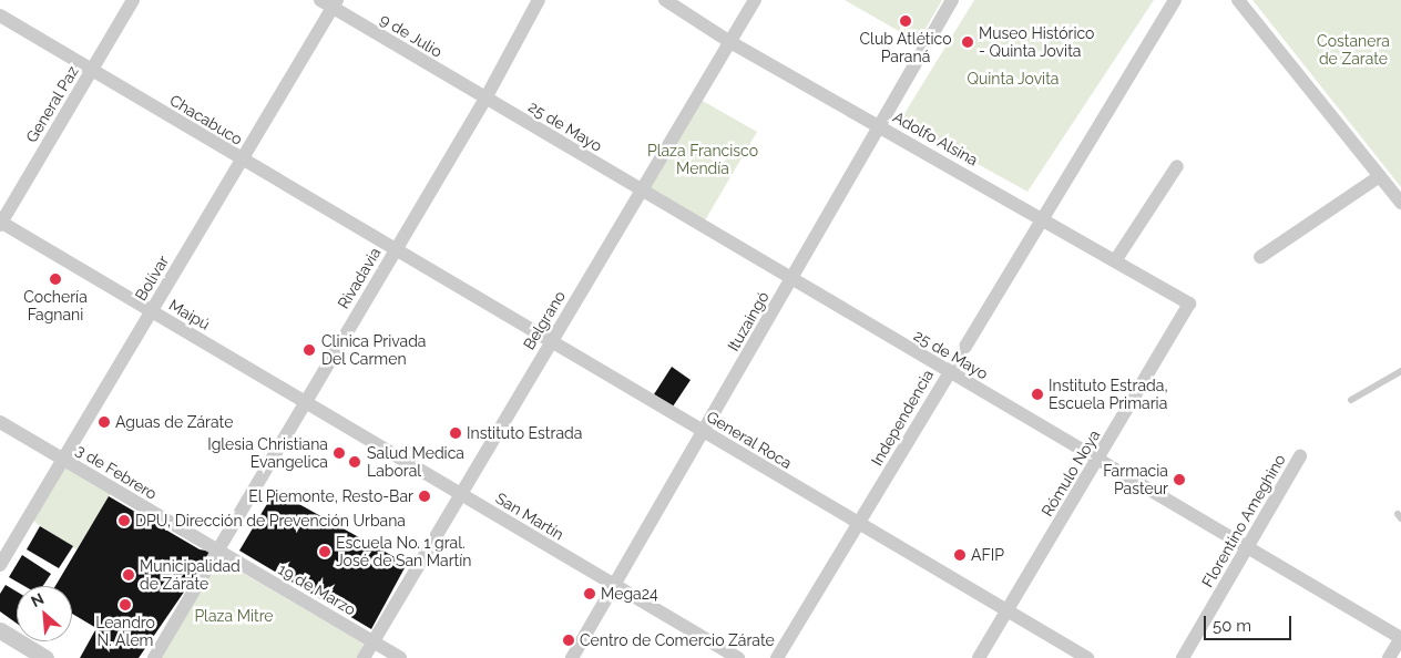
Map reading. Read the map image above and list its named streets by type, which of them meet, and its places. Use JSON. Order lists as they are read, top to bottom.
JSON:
{
  "streets": {
    "street": [
      "9 de Julio",
      "General Paz",
      "Chacabuco",
      "25 de Mayo",
      "Adolfo Alsina",
      "Bolívar",
      "Rivadavia",
      "Maipú",
      "Belgrano",
      "Ituzaingó",
      "Independencia",
      "General Roca",
      "3 de Febrero",
      "Rómulo Noya",
      "San Martín",
      "Florentino Ameghino",
      "19 de Marzo"
    ]
  },
  "crossings": [
    ["9 de Julio", "25 de Mayo"],
    ["9 de Julio", "Bolívar"],
    ["9 de Julio", "Rivadavia"],
    ["General Paz", "Chacabuco"],
    ["General Paz", "Maipú"],
    ["Chacabuco", "Bolívar"],
    ["Chacabuco", "Rivadavia"],
    ["Chacabuco", "General Roca"],
    ["25 de Mayo", "Rivadavia"],
    ["25 de Mayo", "Belgrano"],
    ["25 de Mayo", "Ituzaingó"],
    ["25 de Mayo", "Independencia"],
    ["25 de Mayo", "Rómulo Noya"],
    ["25 de Mayo", "Florentino Ameghino"],
    ["Adolfo Alsina", "Belgrano"],
    ["Adolfo Alsina", "Ituzaingó"],
    ["Adolfo Alsina", "Independencia"],
    ["Adolfo Alsina", "Rómulo Noya"],
    ["Bolívar", "Maipú"],
    ["Bolívar", "3 de Febrero"],
    ["Rivadavia", "Maipú"],
    ["Rivadavia", "General Roca"],
    ["Rivadavia", "3 de Febrero"],
    ["Rivadavia", "San Martín"],
    ["Rivadavia", "19 de Marzo"],
    ["Maipú", "San Martín"],
    ["Belgrano", "General Roca"],
    ["Belgrano", "San Martín"],
    ["Belgrano", "19 de Marzo"],
    ["Ituzaingó", "General Roca"],
    ["Ituzaingó", "San Martín"],
    ["Independencia", "General Roca"],
    ["General Roca", "Rómulo Noya"],
    ["3 de Febrero", "19 de Marzo"]
  ],
  "parks": [
    "Costanera de Zarate",
    "Quinta Jovita",
    "Plaza Francisco Mendía",
    "Plaza Mitre"
  ],
  "places": [
    "Club Atlético Paraná",
    "Museo Histórico - Quinta Jovita",
    "Cochería Fagnani",
    "Clinica Privada Del Carmen",
    "Instituto Estrada, Escuela Primaria",
    "Aguas de Zárate",
    "Instituto Estrada",
    "Iglesia Christiana Evangelica",
    "Salud Medica Laboral",
    "Farmacia Pasteur",
    "El Piemonte, Resto-Bar",
    "DPU, Dirección de Prevención Urbana",
    "Escuela No. 1 gral. José de San Martín",
    "AFIP",
    "Municipalidad de Zárate",
    "Mega24",
    "Leandro N. Alem",
    "Centro de Comercio Zárate"
  ],
  "scale_bar": "50 m",
  "north": "top left"
}
